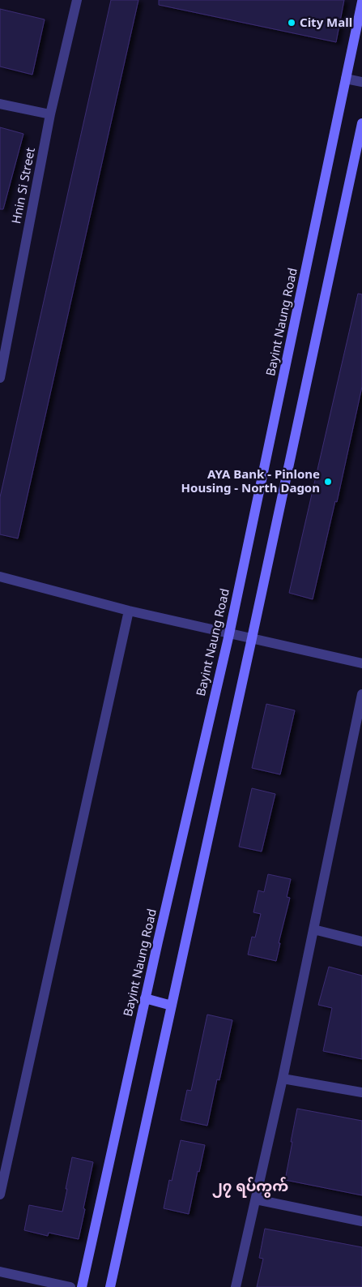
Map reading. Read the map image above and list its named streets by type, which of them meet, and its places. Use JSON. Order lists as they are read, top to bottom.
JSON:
{
  "streets": {
    "main road": ["Bayint Naung Road"],
    "street": ["Hnin Si Street"]
  },
  "districts": ["၂၇ ရပ်ကွက်"],
  "places": ["City Mall", "AYA Bank - Pinlone Housing - North Dagon"]
}
